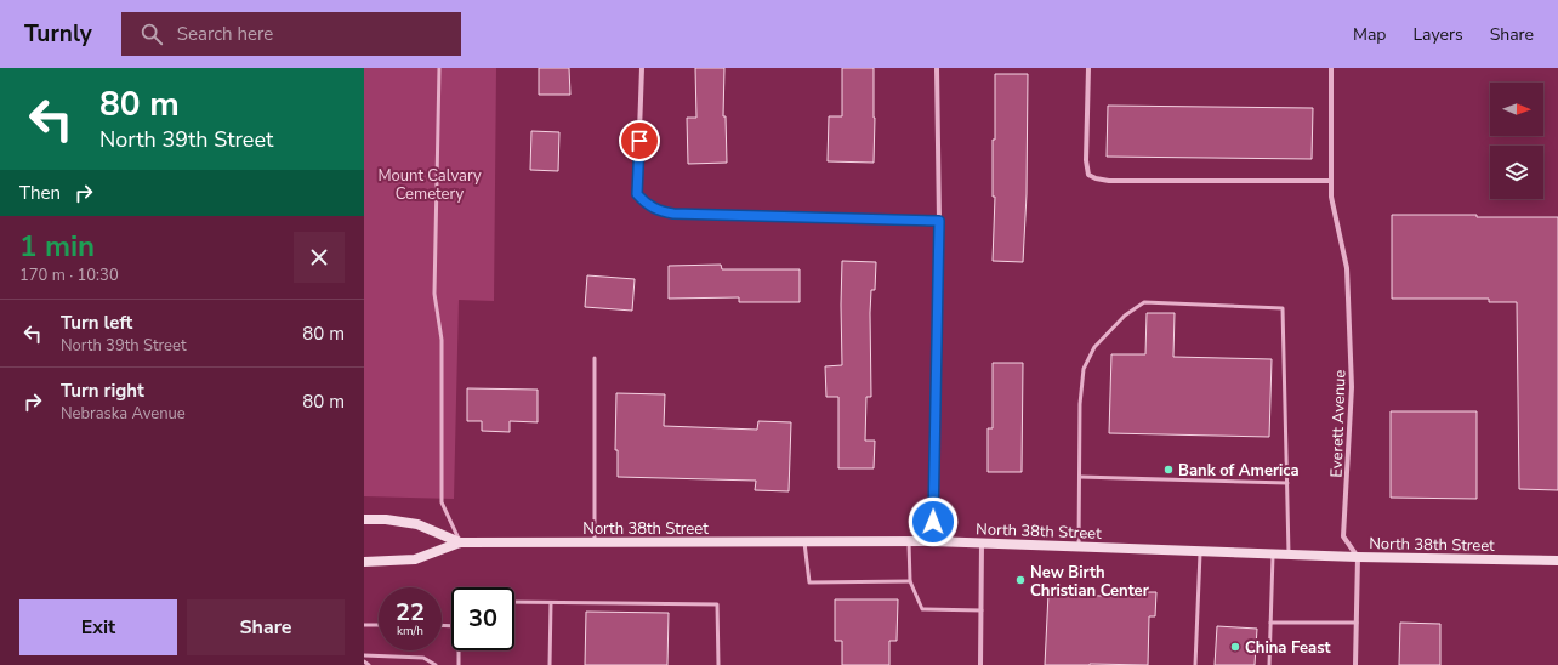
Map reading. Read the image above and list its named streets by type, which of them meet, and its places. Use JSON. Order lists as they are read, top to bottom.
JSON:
{
  "streets": {
    "main road": ["North 38th Street"],
    "street": ["Everett Avenue"]
  },
  "crossings": [
    ["Everett Avenue", "North 38th Street"]
  ],
  "parks": ["Mount Calvary Cemetery"],
  "places": ["Bank of America", "New Birth Christian Center", "China Feast"],
  "north": "right",
  "page": {
    "header": "Turnly",
    "search": "Search here",
    "nav": ["Map", "Layers", "Share"],
    "turn": ["80 m", "North 39th Street"],
    "then": "Then",
    "heading": ["1 min", "170 m · 10:30"],
    "list": [
      {
        "name": "Turn left",
        "note": "North 39th Street",
        "value": "80 m"
      },
      {
        "name": "Turn right",
        "note": "Nebraska Avenue",
        "value": "80 m"
      }
    ],
    "speed": "22 km/h",
    "limit": "30",
    "buttons": ["Exit", "Share"]
  }
}
